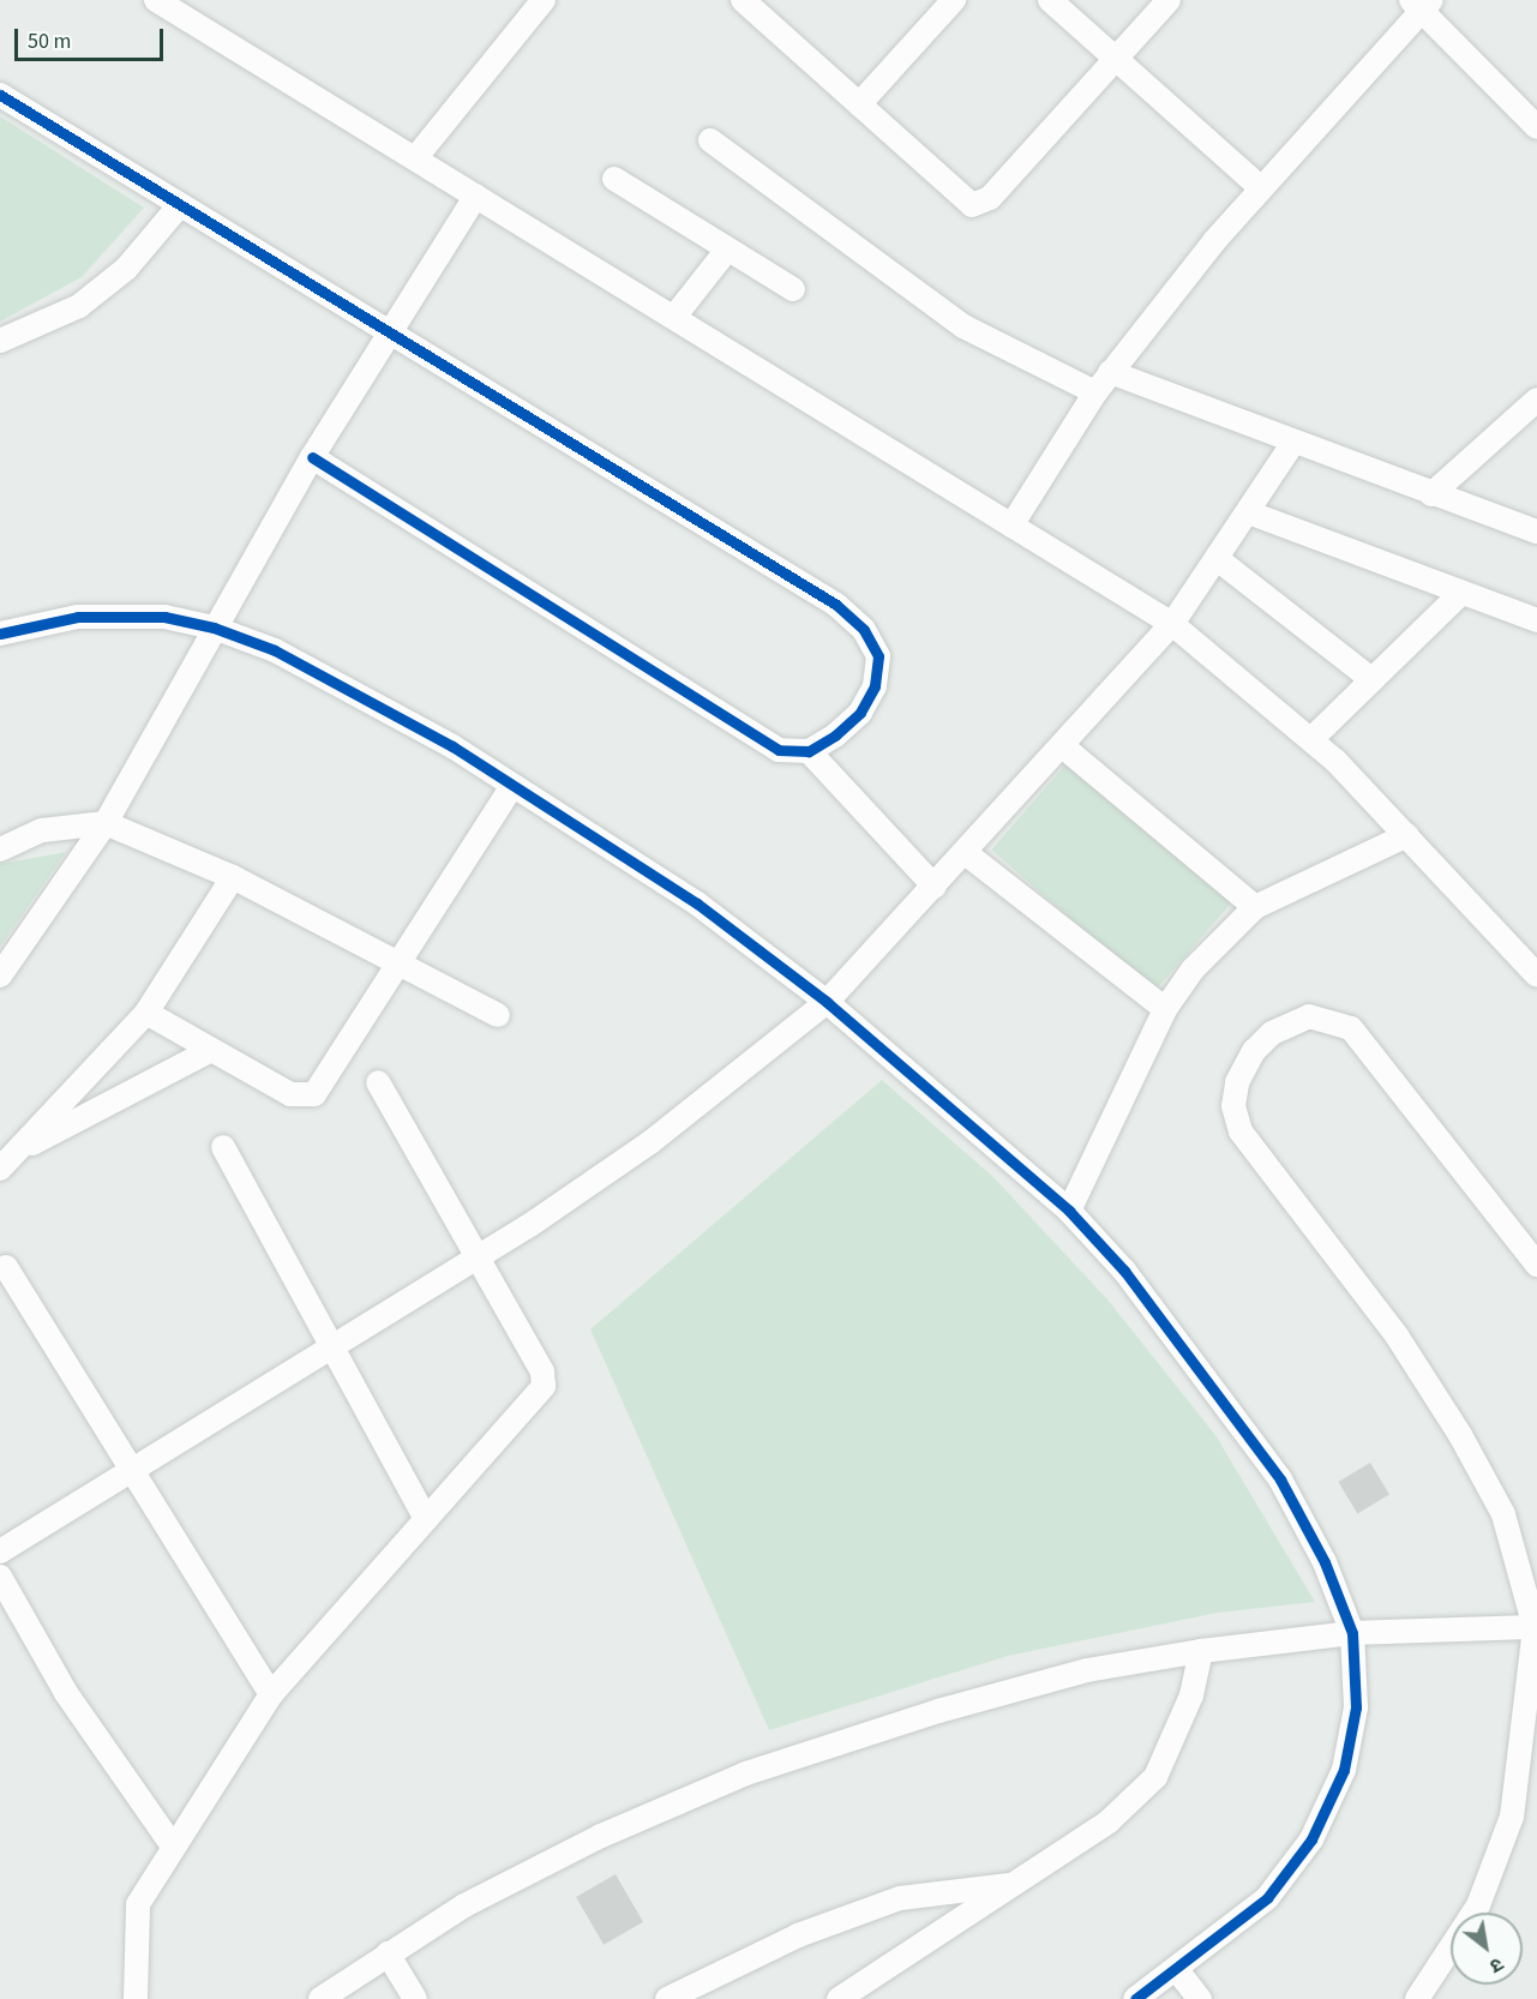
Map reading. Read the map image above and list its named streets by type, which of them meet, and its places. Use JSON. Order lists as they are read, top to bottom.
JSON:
{
  "scale_bar": "50 m",
  "north": "bottom right"
}
